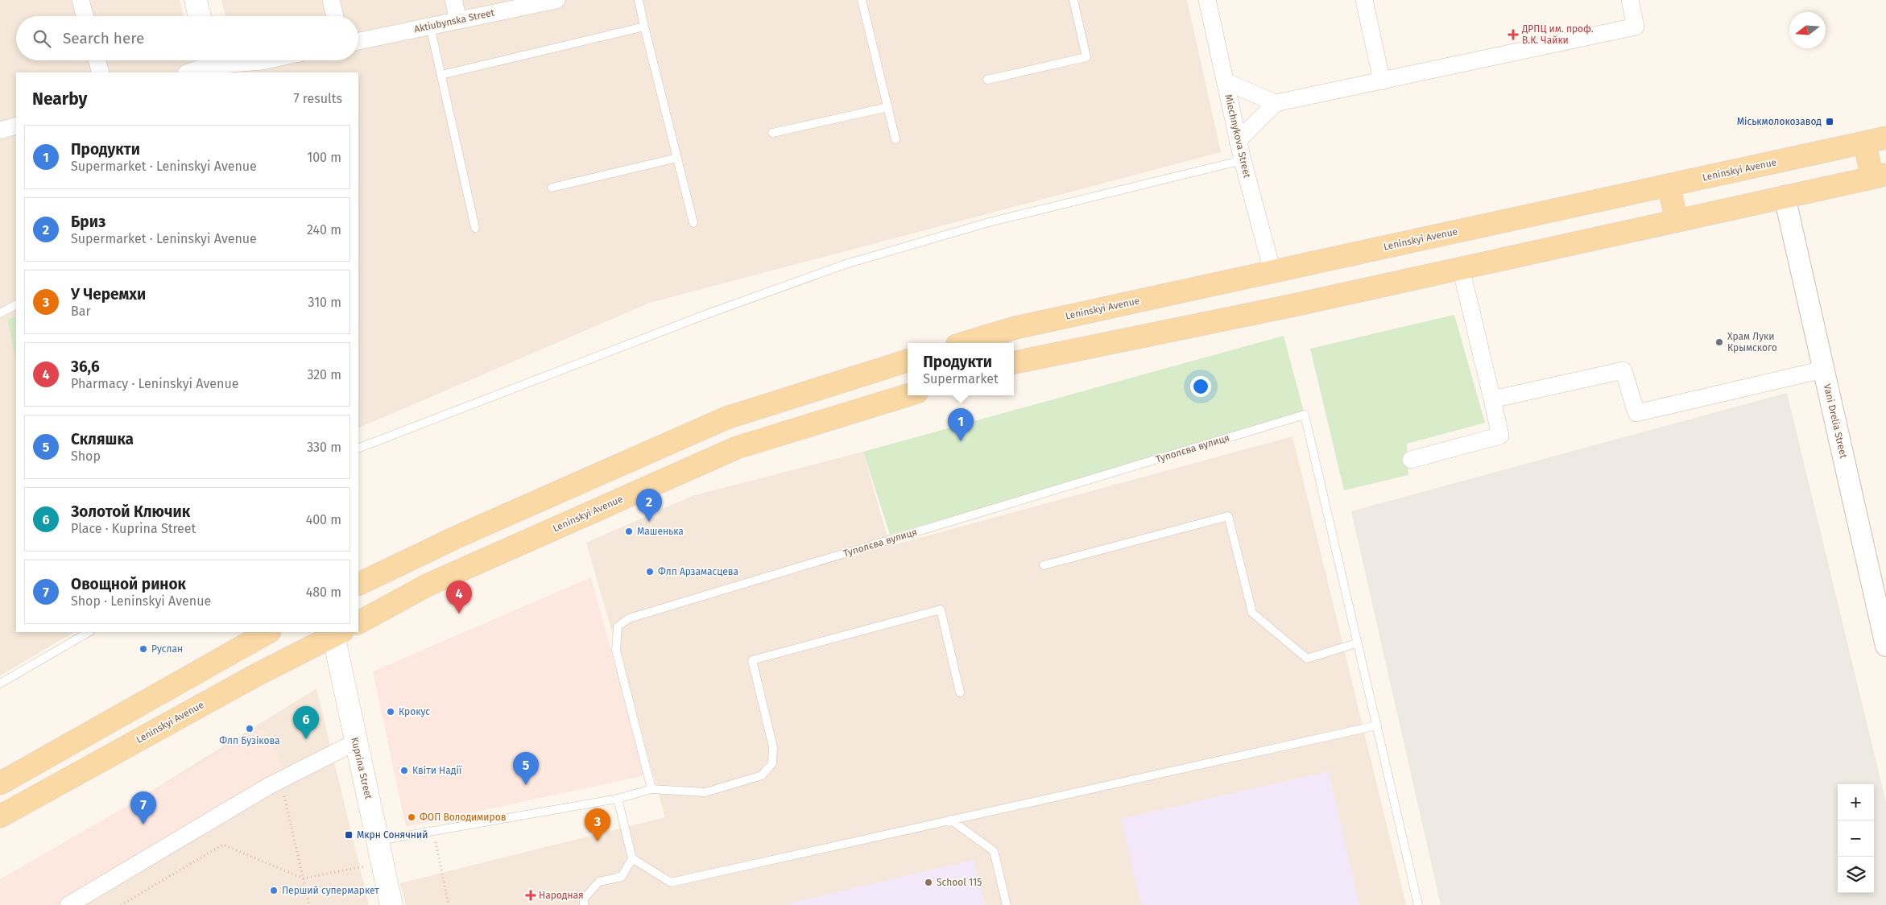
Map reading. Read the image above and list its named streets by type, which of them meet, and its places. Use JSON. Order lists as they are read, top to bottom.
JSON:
{
  "streets": {
    "main road": ["Leninskyi Avenue", "Kuprina Street"],
    "street": ["Aktiubynska Street", "Miechnykova Street", "Vani Drelia Street"],
    "lane": ["Туполєва вулиця"]
  },
  "crossings": [
    ["Miechnykova Street", "Leninskyi Avenue"],
    ["Leninskyi Avenue", "Kuprina Street"]
  ],
  "places": {
    "health": ["ДРПЦ им. проф. В.К. Чайки", "Народная"],
    "transit": ["Міськмолокозавод", "Мкрн Сонячний"],
    "other": [
      "Храм Луки Крымского",
      "Машенька",
      "Флп Арзамасцева",
      "Руслан",
      "Крокус",
      "Флп Бузікова",
      "Квіти Надії",
      "ФОП Володимиров",
      "School 115",
      "Перший супермаркет"
    ]
  },
  "north": "left",
  "page": {
    "search": "Search here",
    "heading": ["Nearby", "7 results"],
    "list": [
      {
        "mark": "1",
        "name": "Продукти",
        "note": "Supermarket · Leninskyi Avenue",
        "value": "100 m"
      },
      {
        "mark": "2",
        "name": "Бриз",
        "note": "Supermarket · Leninskyi Avenue",
        "value": "240 m"
      },
      {
        "mark": "3",
        "name": "У Черемхи",
        "note": "Bar",
        "value": "310 m"
      },
      {
        "mark": "4",
        "name": "36,6",
        "note": "Pharmacy · Leninskyi Avenue",
        "value": "320 m"
      },
      {
        "mark": "5",
        "name": "Скляшка",
        "note": "Shop",
        "value": "330 m"
      },
      {
        "mark": "6",
        "name": "Золотой Ключик",
        "note": "Place · Kuprina Street",
        "value": "400 m"
      },
      {
        "mark": "7",
        "name": "Овощной ринок",
        "note": "Shop · Leninskyi Avenue",
        "value": "480 m"
      }
    ],
    "popup": ["Продукти", "Supermarket"],
    "pins": [
      "1",
      "2",
      "4",
      "6",
      "5",
      "7",
      "3"
    ],
    "map_buttons": ["+", "−"]
  }
}
